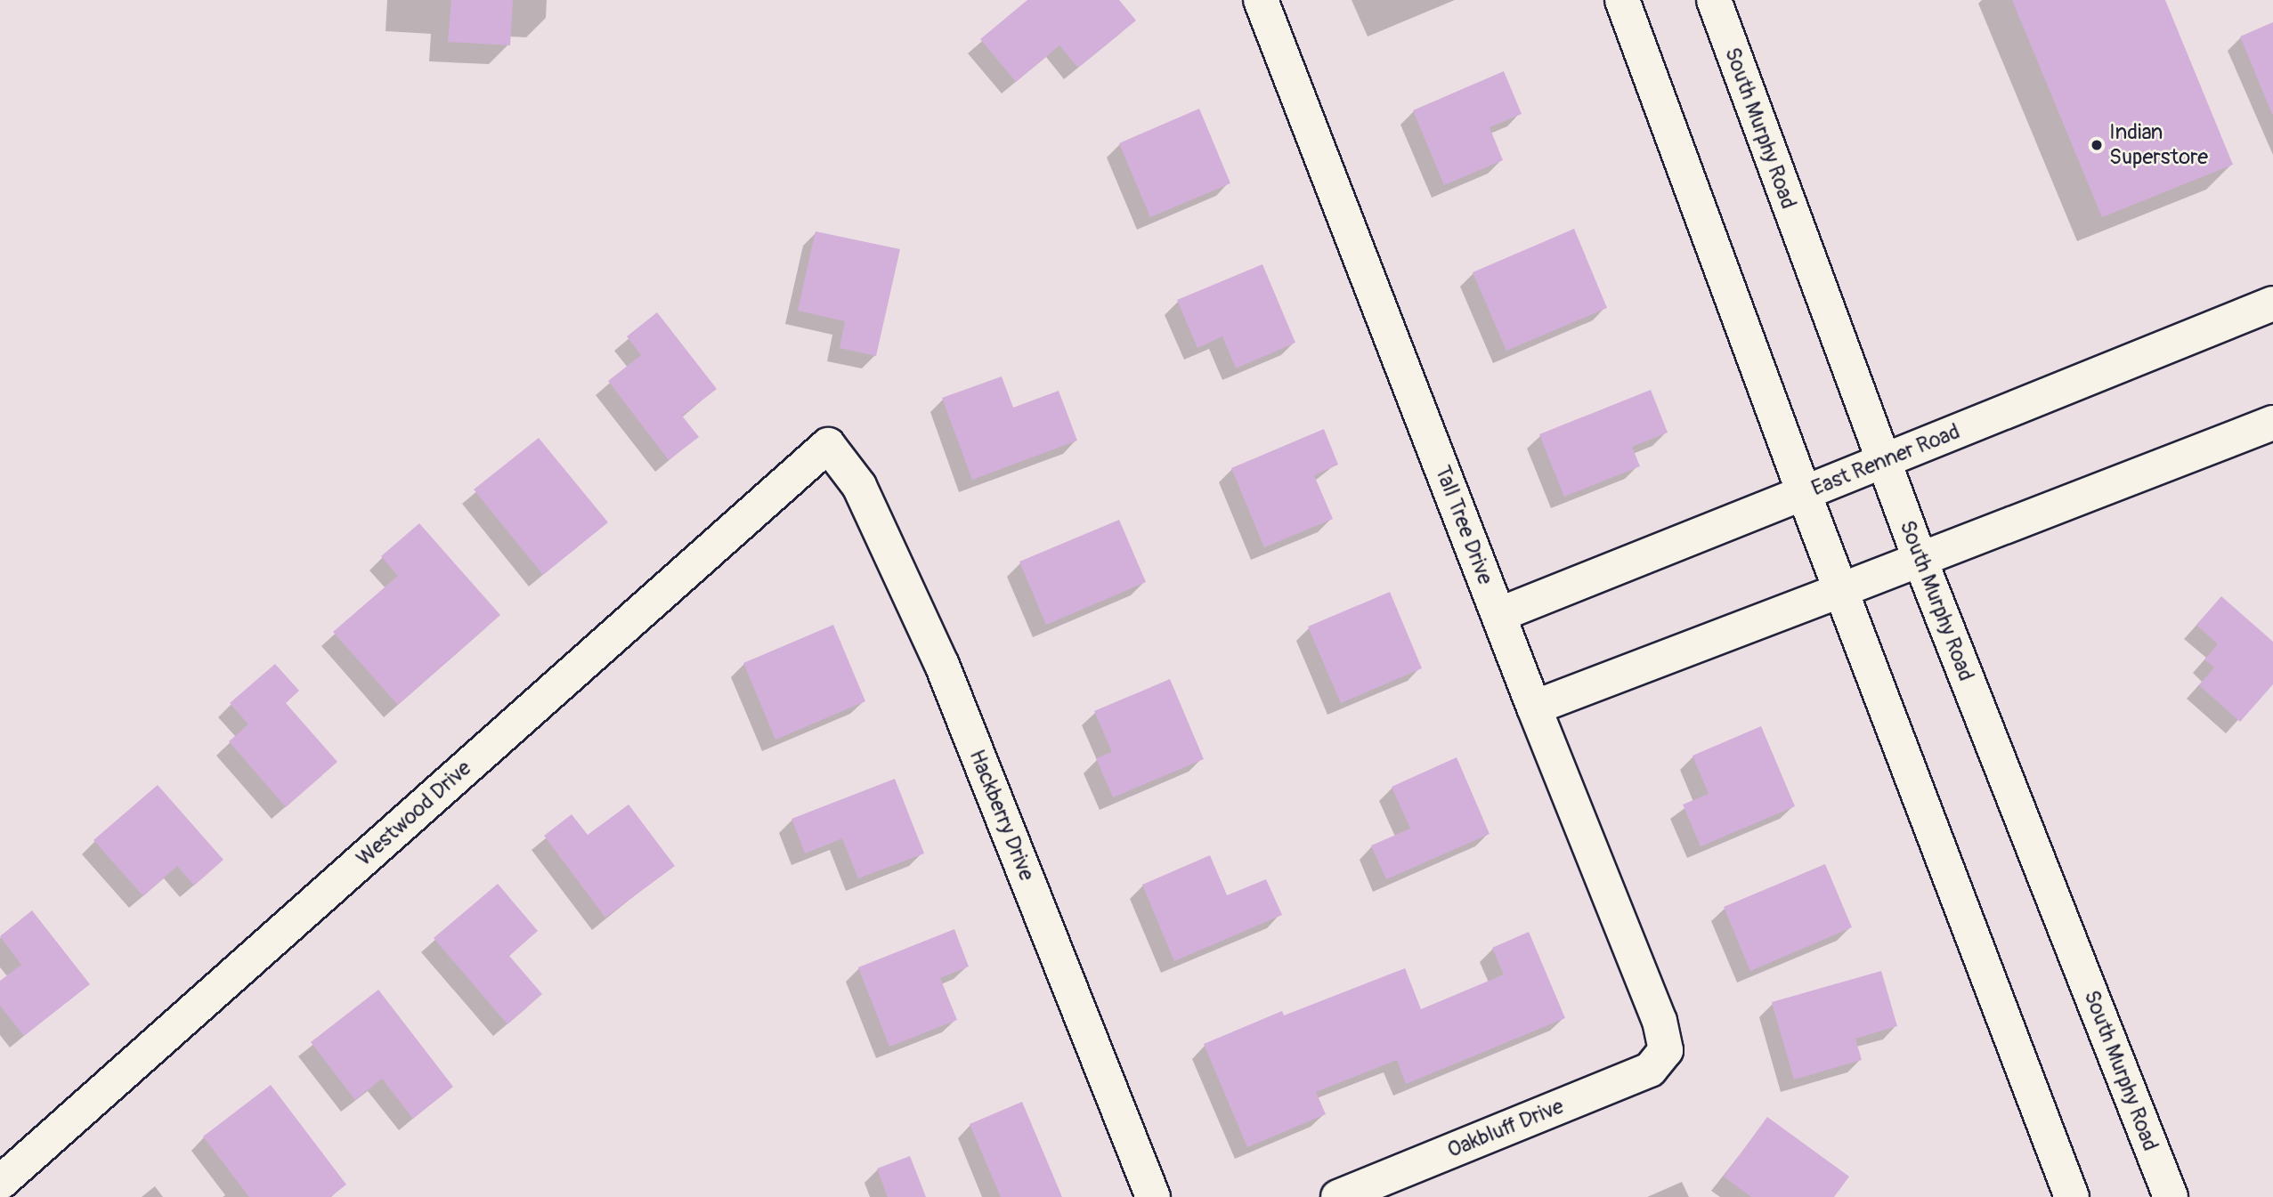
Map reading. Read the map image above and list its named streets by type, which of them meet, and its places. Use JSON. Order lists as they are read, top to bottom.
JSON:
{
  "streets": {
    "street": [
      "South Murphy Road",
      "East Renner Road",
      "Tall Tree Drive",
      "Westwood Drive",
      "Hackberry Drive",
      "Oakbluff Drive"
    ]
  },
  "crossings": [
    ["South Murphy Road", "East Renner Road"],
    ["East Renner Road", "Tall Tree Drive"],
    ["Tall Tree Drive", "Oakbluff Drive"],
    ["Westwood Drive", "Hackberry Drive"]
  ],
  "places": ["Indian Superstore"]
}
